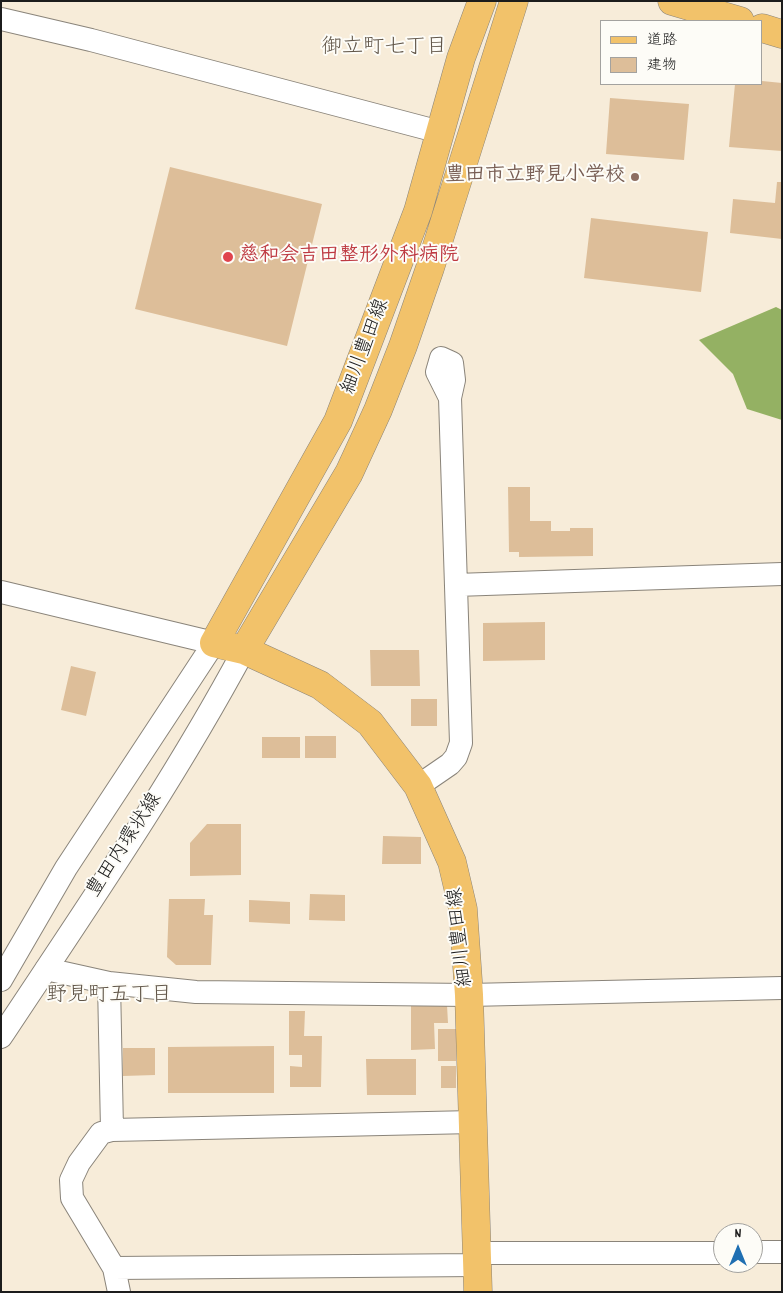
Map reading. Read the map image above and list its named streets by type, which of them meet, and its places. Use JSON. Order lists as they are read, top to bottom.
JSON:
{
  "streets": {
    "main road": ["細川豊田線"],
    "street": ["豊田内環状線"]
  },
  "crossings": [
    ["細川豊田線", "豊田内環状線"]
  ],
  "districts": ["御立町七丁目", "野見町五丁目"],
  "places": ["豊田市立野見小学校", "慈和会吉田整形外科病院"],
  "legend": ["道路", "建物"],
  "north": "top"
}
